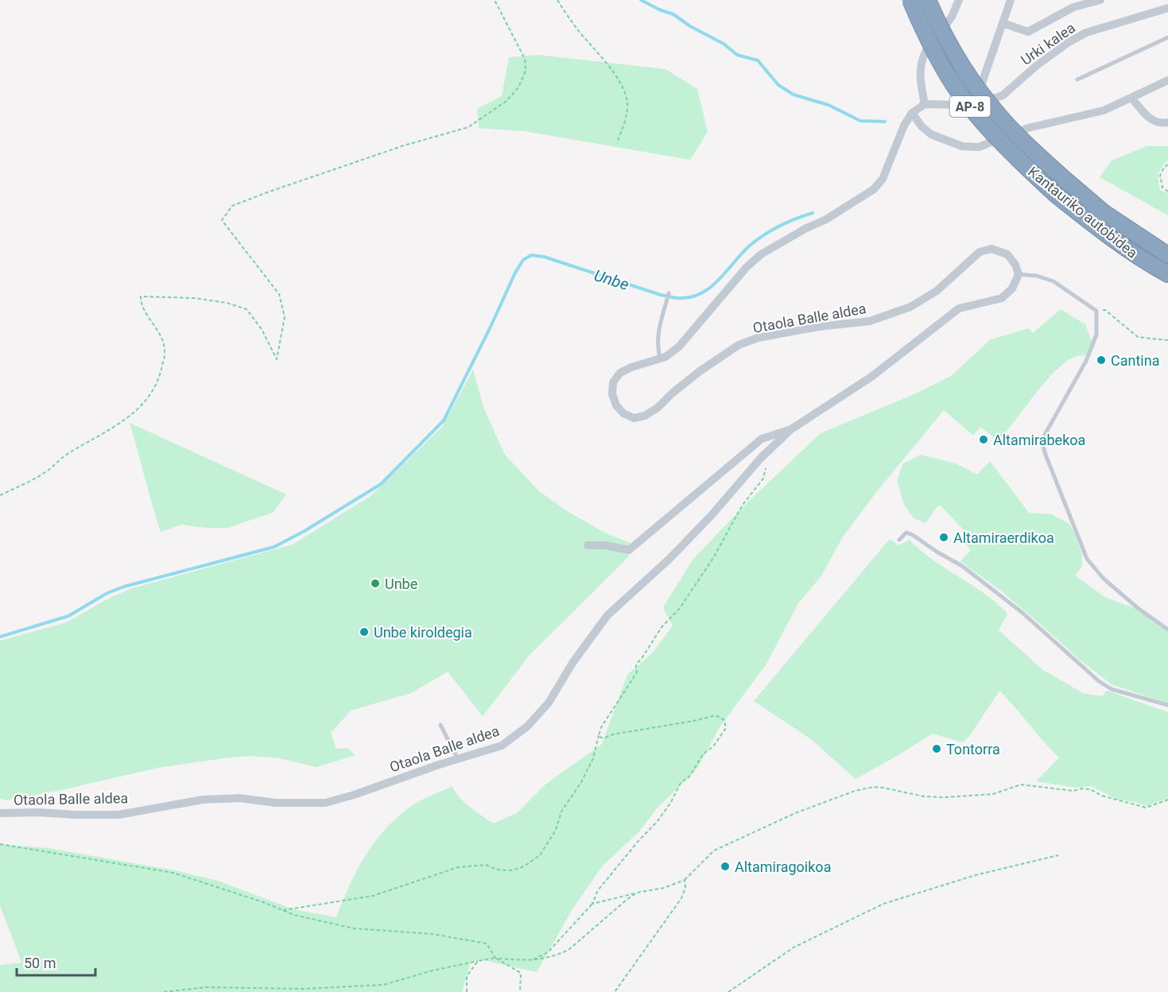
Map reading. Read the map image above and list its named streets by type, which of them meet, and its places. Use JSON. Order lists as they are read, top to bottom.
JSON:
{
  "streets": {
    "highway": ["AP-8", "Kantauriko autobidea"],
    "street": ["Urki kalea", "Otaola Balle aldea"]
  },
  "water": ["Unbe"],
  "places": [
    "Cantina",
    "Altamirabekoa",
    "Altamiraerdikoa",
    "Unbe",
    "Unbe kiroldegia",
    "Tontorra",
    "Altamiragoikoa"
  ],
  "scale_bar": "50 m"
}
